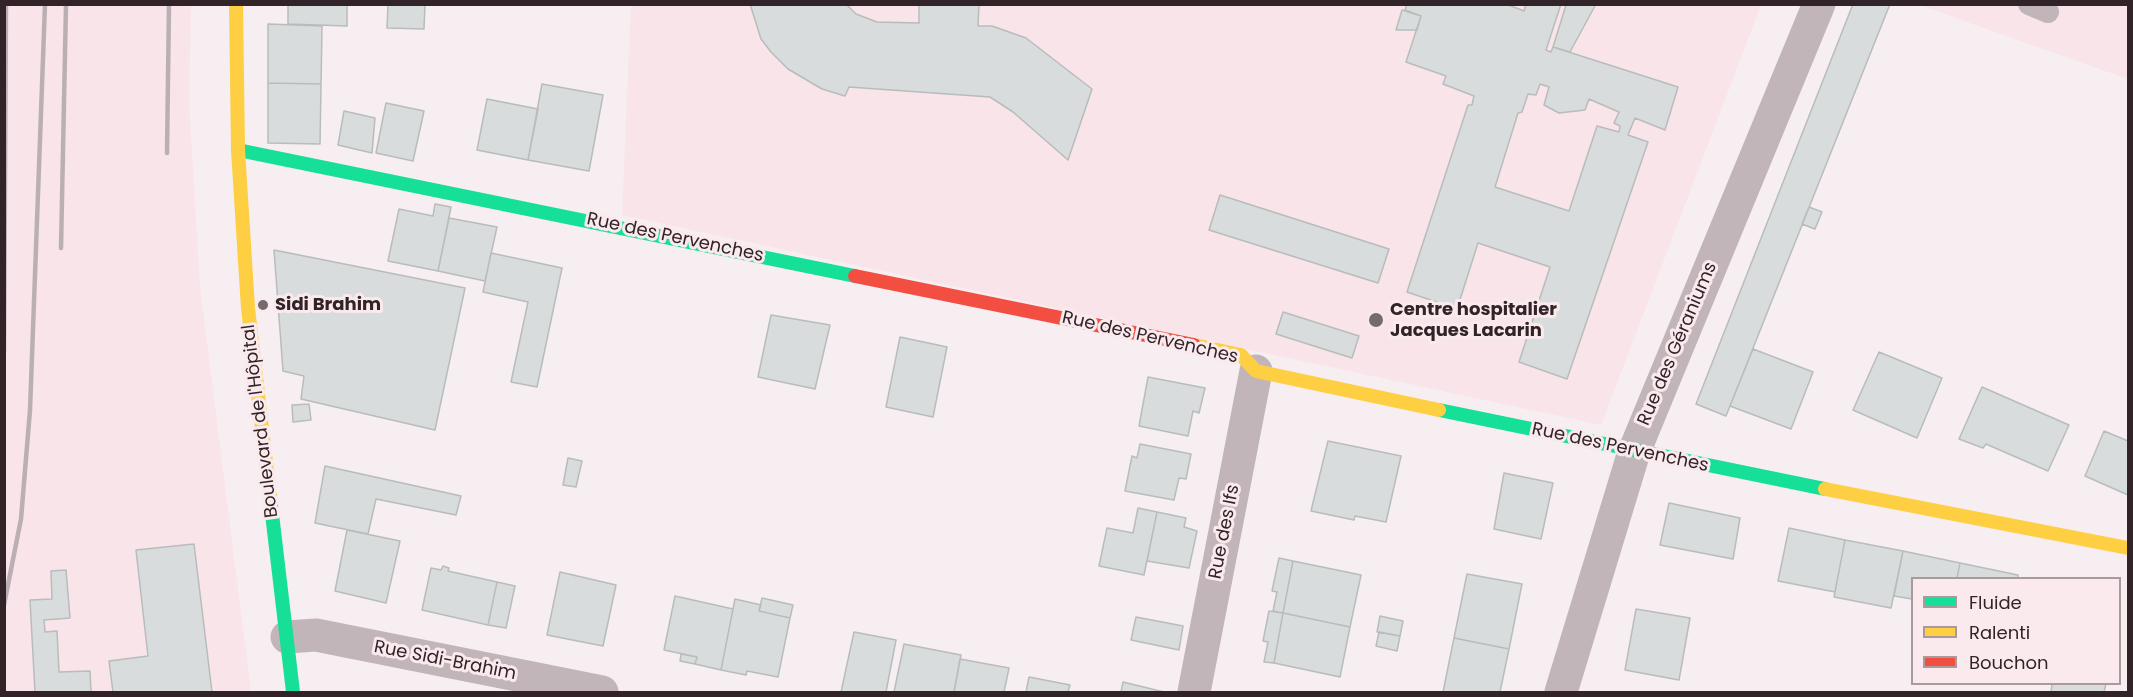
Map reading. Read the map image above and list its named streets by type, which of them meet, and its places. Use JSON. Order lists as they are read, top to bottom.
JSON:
{
  "streets": {
    "street": [
      "Rue des Pervenches",
      "Rue des Géraniums",
      "Boulevard de l'Hôpital",
      "Rue des Ifs",
      "Rue Sidi-Brahim"
    ]
  },
  "crossings": [
    ["Rue des Pervenches", "Rue des Géraniums"],
    ["Rue des Pervenches", "Boulevard de l'Hôpital"],
    ["Rue des Pervenches", "Rue des Ifs"],
    ["Boulevard de l'Hôpital", "Rue Sidi-Brahim"]
  ],
  "places": ["Sidi Brahim", "Centre hospitalier Jacques Lacarin"],
  "legend": ["Fluide", "Ralenti", "Bouchon"]
}
